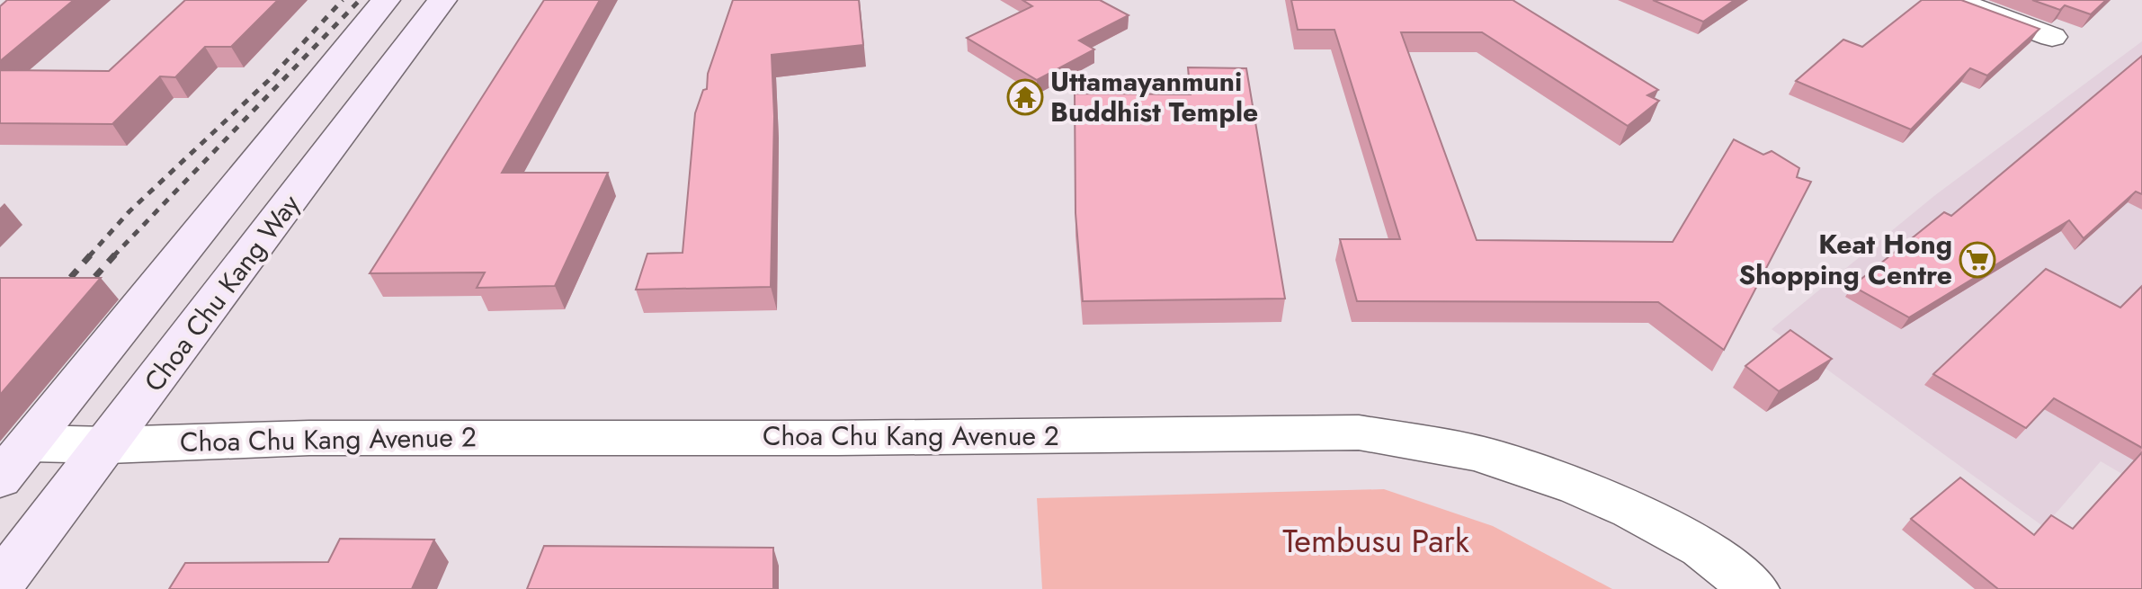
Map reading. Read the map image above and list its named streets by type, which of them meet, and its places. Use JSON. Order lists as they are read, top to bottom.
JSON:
{
  "streets": {
    "main road": ["Choa Chu Kang Way"],
    "street": ["Choa Chu Kang Avenue 2"]
  },
  "crossings": [
    ["Choa Chu Kang Way", "Choa Chu Kang Avenue 2"]
  ],
  "parks": ["Tembusu Park"],
  "places": {
    "temple": ["Uttamayanmuni Buddhist Temple"],
    "supermarket": ["Keat Hong Shopping Centre"]
  }
}
